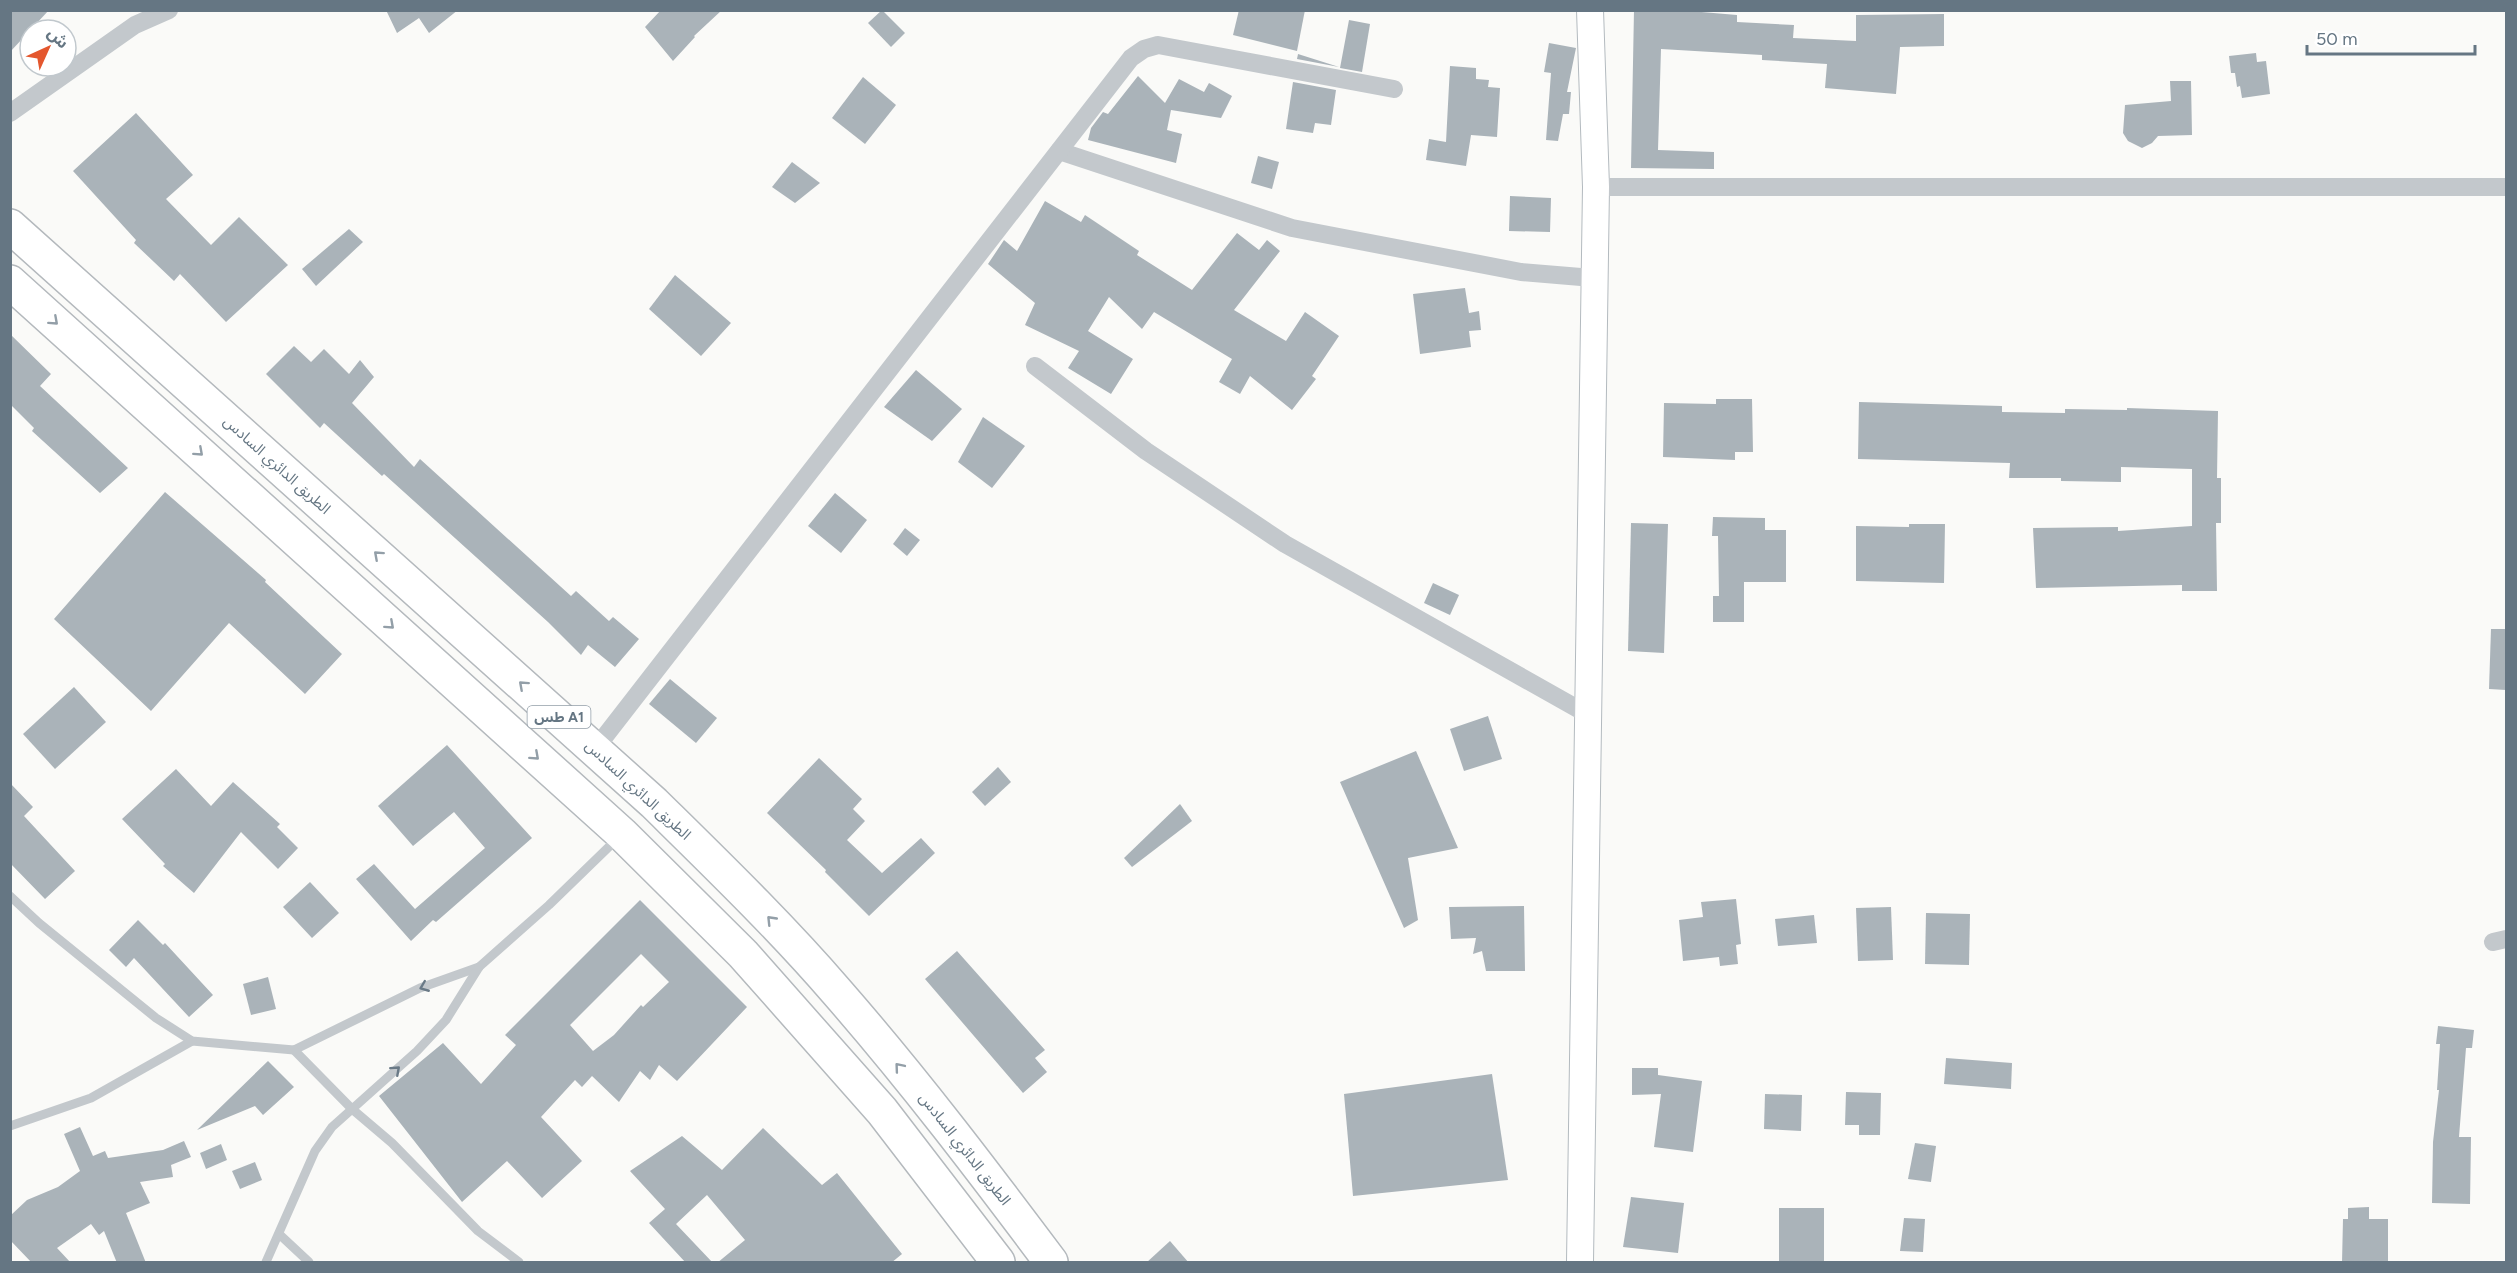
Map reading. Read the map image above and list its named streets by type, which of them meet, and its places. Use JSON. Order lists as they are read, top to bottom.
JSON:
{
  "streets": {
    "highway": ["الطريق الدائري السادس", "طس A1"]
  },
  "scale_bar": "50 m",
  "north": "top right"
}
